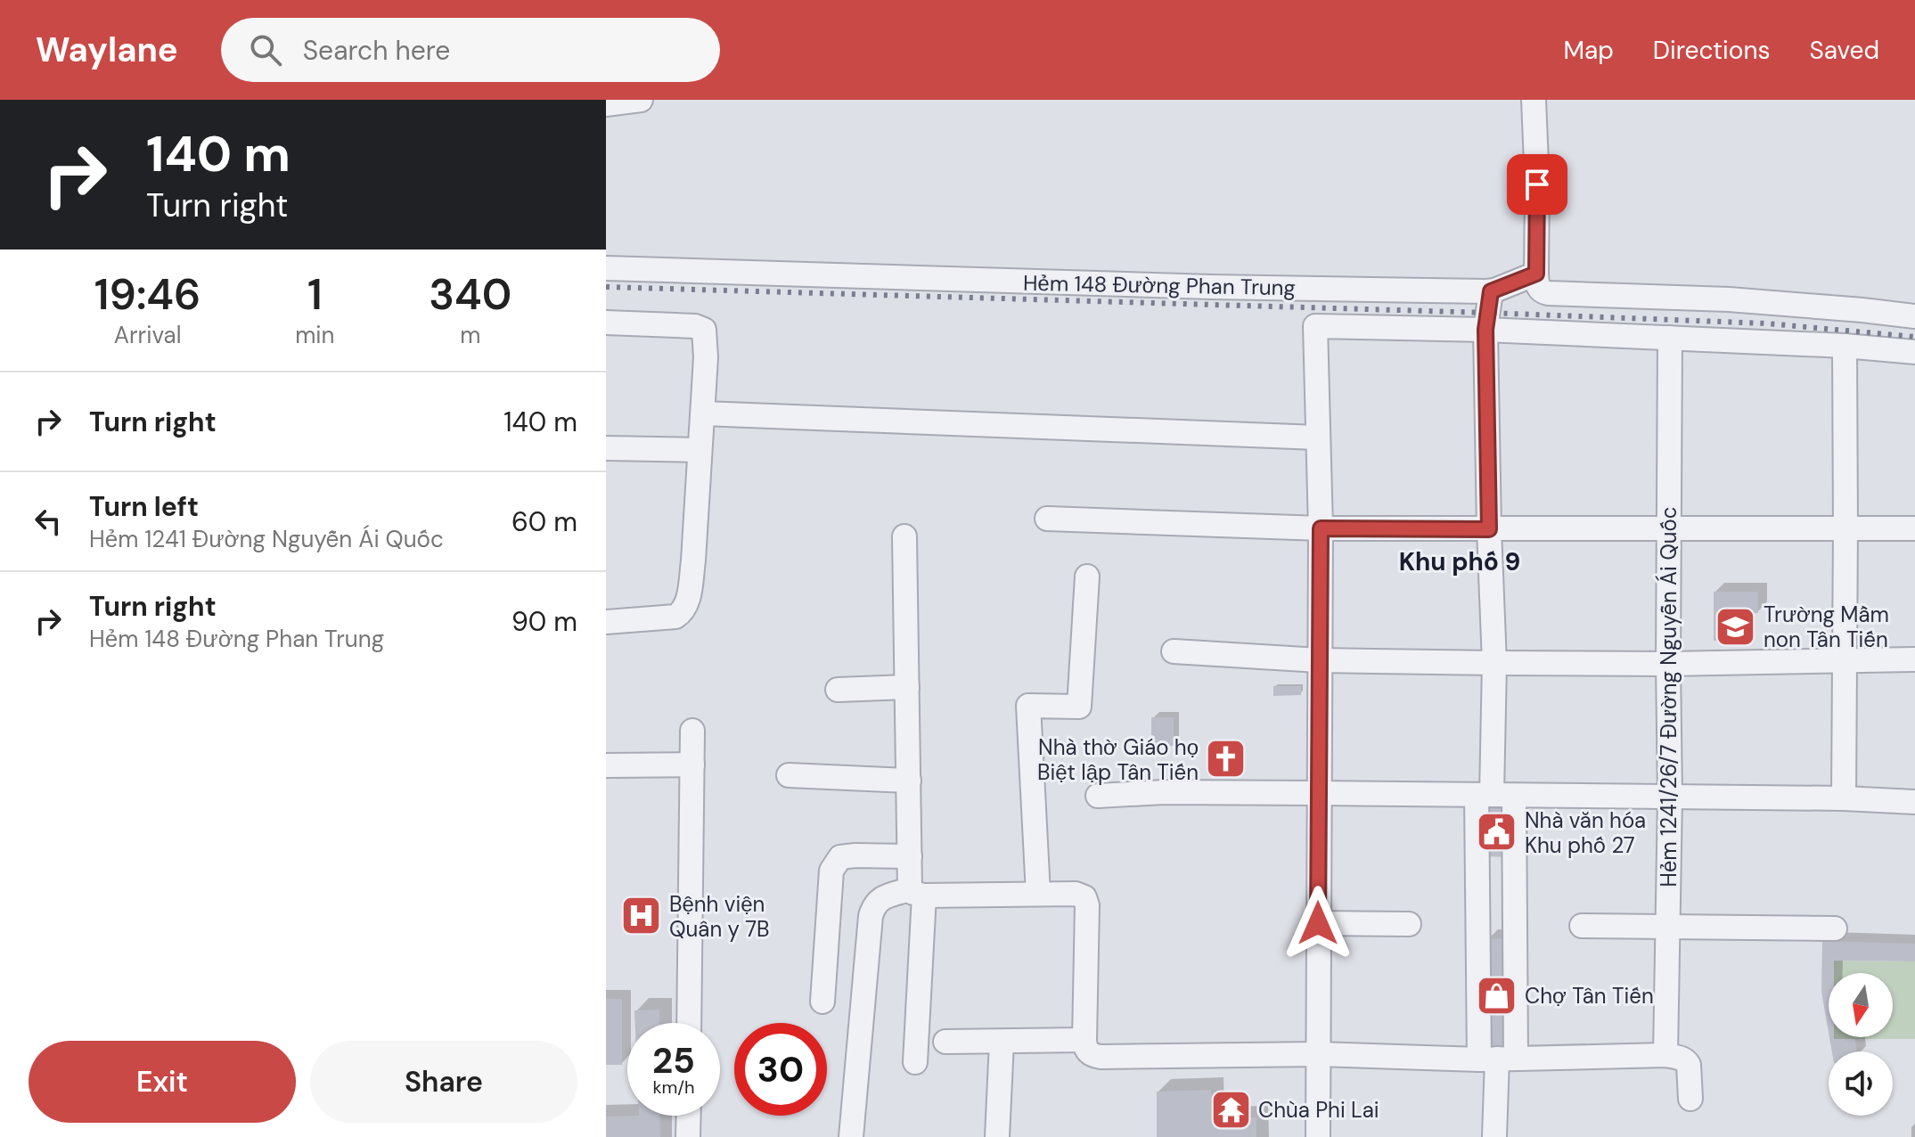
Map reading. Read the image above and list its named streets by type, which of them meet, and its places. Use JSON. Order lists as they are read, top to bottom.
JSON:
{
  "streets": {
    "street": ["Hẻm 148 Đường Phan Trung", "Hẻm 1241/26/7 Đường Nguyễn Ái Quốc"]
  },
  "districts": ["Khu phố 9"],
  "places": {
    "school or university": ["Trường Mầm non Tân Tiến"],
    "church": ["Nhà thờ Giáo họ Biệt lập Tân Tiến"],
    "public building": ["Nhà văn hóa Khu phố 27"],
    "hospital": ["Bệnh viện Quân y 7B"],
    "shop": ["Chợ Tân Tiến"],
    "temple": ["Chùa Phi Lai"]
  },
  "north": "bottom",
  "page": {
    "header": "Waylane",
    "search": "Search here",
    "nav": ["Map", "Directions", "Saved"],
    "turn": ["140 m", "Turn right"],
    "eta": [
      "19:46",
      "Arrival",
      "1",
      "min",
      "340",
      "m"
    ],
    "list": [
      {
        "name": "Turn right",
        "value": "140 m"
      },
      {
        "name": "Turn left",
        "note": "Hẻm 1241 Đường Nguyễn Ái Quốc",
        "value": "60 m"
      },
      {
        "name": "Turn right",
        "note": "Hẻm 148 Đường Phan Trung",
        "value": "90 m"
      }
    ],
    "speed": "25 km/h",
    "limit": "30",
    "buttons": ["Exit", "Share"]
  }
}
